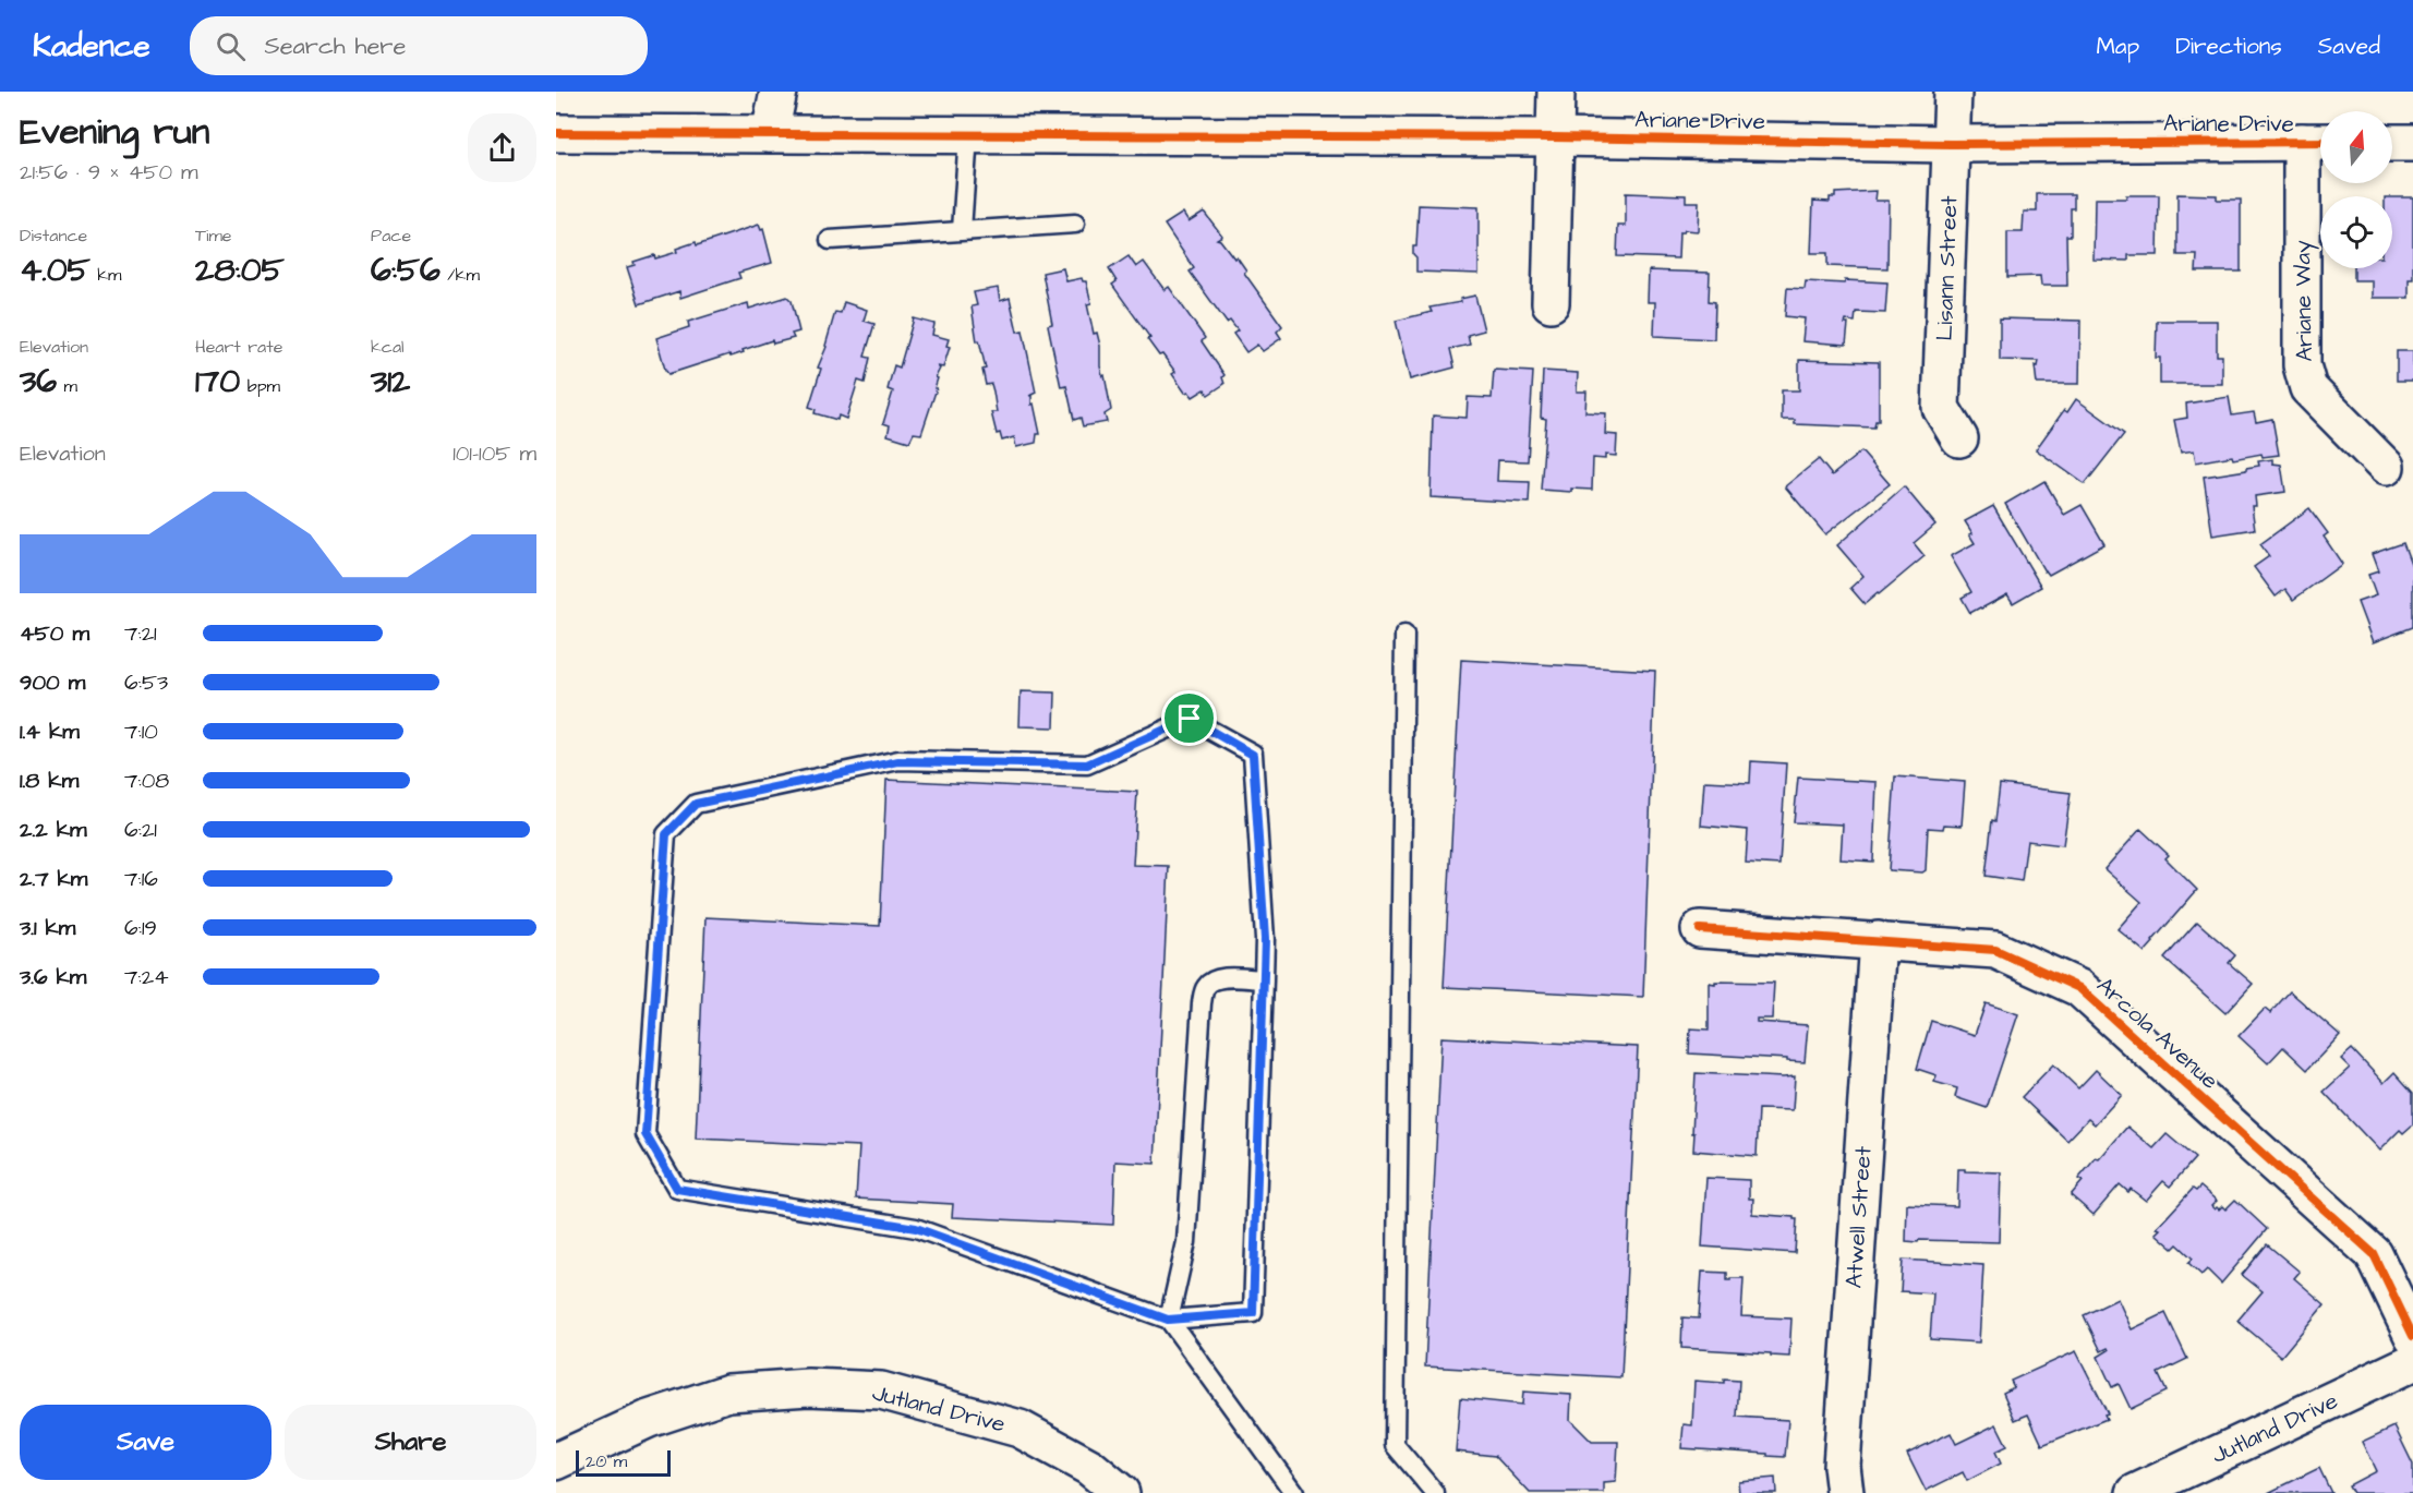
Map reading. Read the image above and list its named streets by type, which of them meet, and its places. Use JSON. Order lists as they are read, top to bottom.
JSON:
{
  "streets": {
    "street": [
      "Ariane Drive",
      "Lisann Street",
      "Ariane Way",
      "Arcola Avenue",
      "Atwell Street",
      "Jutland Drive"
    ]
  },
  "crossings": [
    ["Ariane Drive", "Lisann Street"],
    ["Ariane Drive", "Ariane Way"],
    ["Arcola Avenue", "Atwell Street"]
  ],
  "scale_bar": "20 m",
  "north": "top",
  "page": {
    "header": "Kadence",
    "search": "Search here",
    "nav": ["Map", "Directions", "Saved"],
    "heading": ["Evening run", "21:56 · 9 × 450 m"],
    "stats": [
      ["Distance", "4.05 km"],
      ["Time", "28:05"],
      ["Pace", "6:56 /km"],
      ["Elevation", "36 m"],
      ["Heart rate", "170 bpm"],
      ["kcal", "312"]
    ],
    "chart": ["Elevation", "101–105 m"],
    "list": [
      {
        "name": "450 m",
        "note": "7:21"
      },
      {
        "name": "900 m",
        "note": "6:53"
      },
      {
        "name": "1.4 km",
        "note": "7:10"
      },
      {
        "name": "1.8 km",
        "note": "7:08"
      },
      {
        "name": "2.2 km",
        "note": "6:21"
      },
      {
        "name": "2.7 km",
        "note": "7:16"
      },
      {
        "name": "3.1 km",
        "note": "6:19"
      },
      {
        "name": "3.6 km",
        "note": "7:24"
      }
    ],
    "buttons": ["Save", "Share"],
    "scale": "20 m"
  }
}
